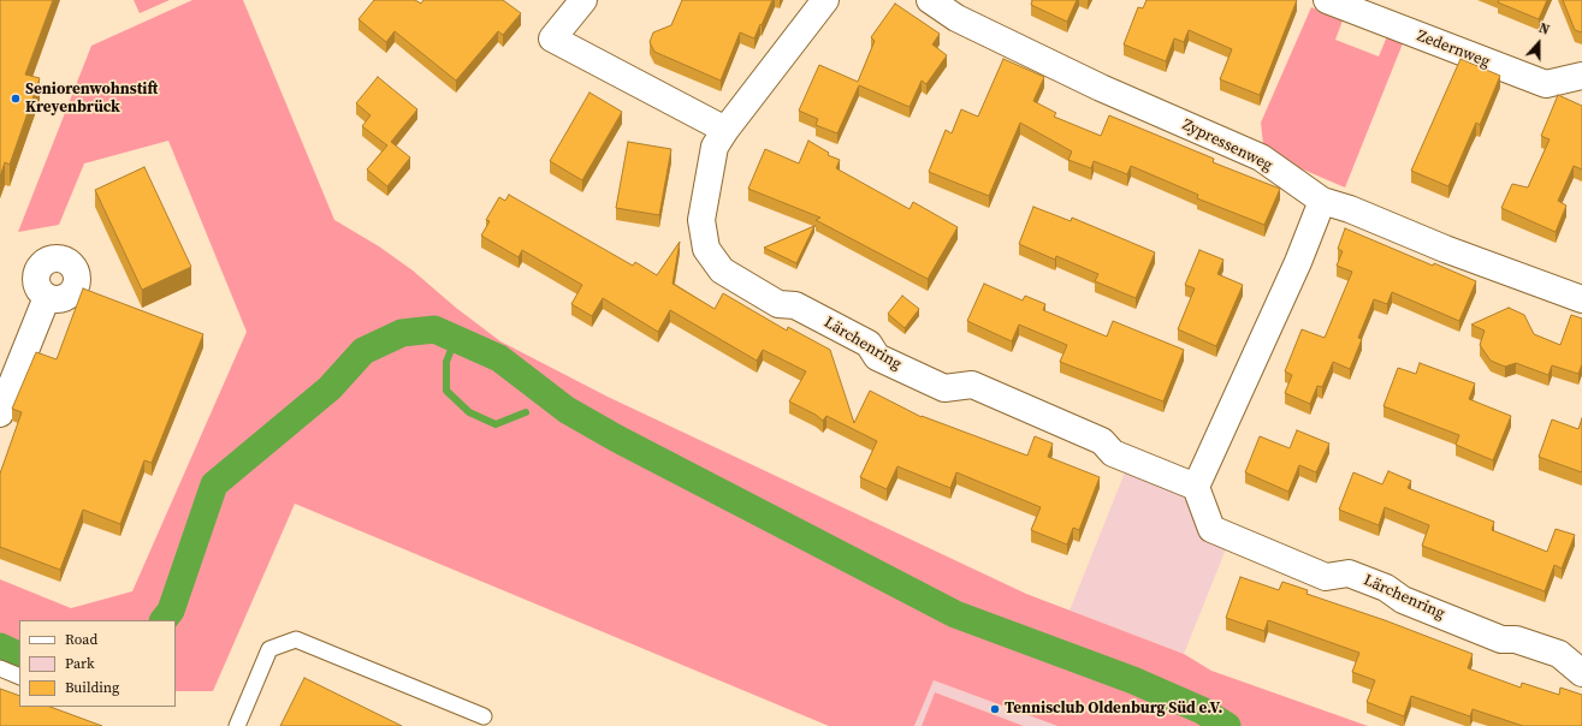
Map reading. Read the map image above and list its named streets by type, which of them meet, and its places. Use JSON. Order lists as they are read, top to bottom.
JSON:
{
  "streets": {
    "street": ["Zedernweg", "Zypressenweg", "Lärchenring"]
  },
  "places": ["Seniorenwohnstift Kreyenbrück", "Tennisclub Oldenburg Süd e.V."],
  "legend": ["Road", "Park", "Building"],
  "north": "top"
}
